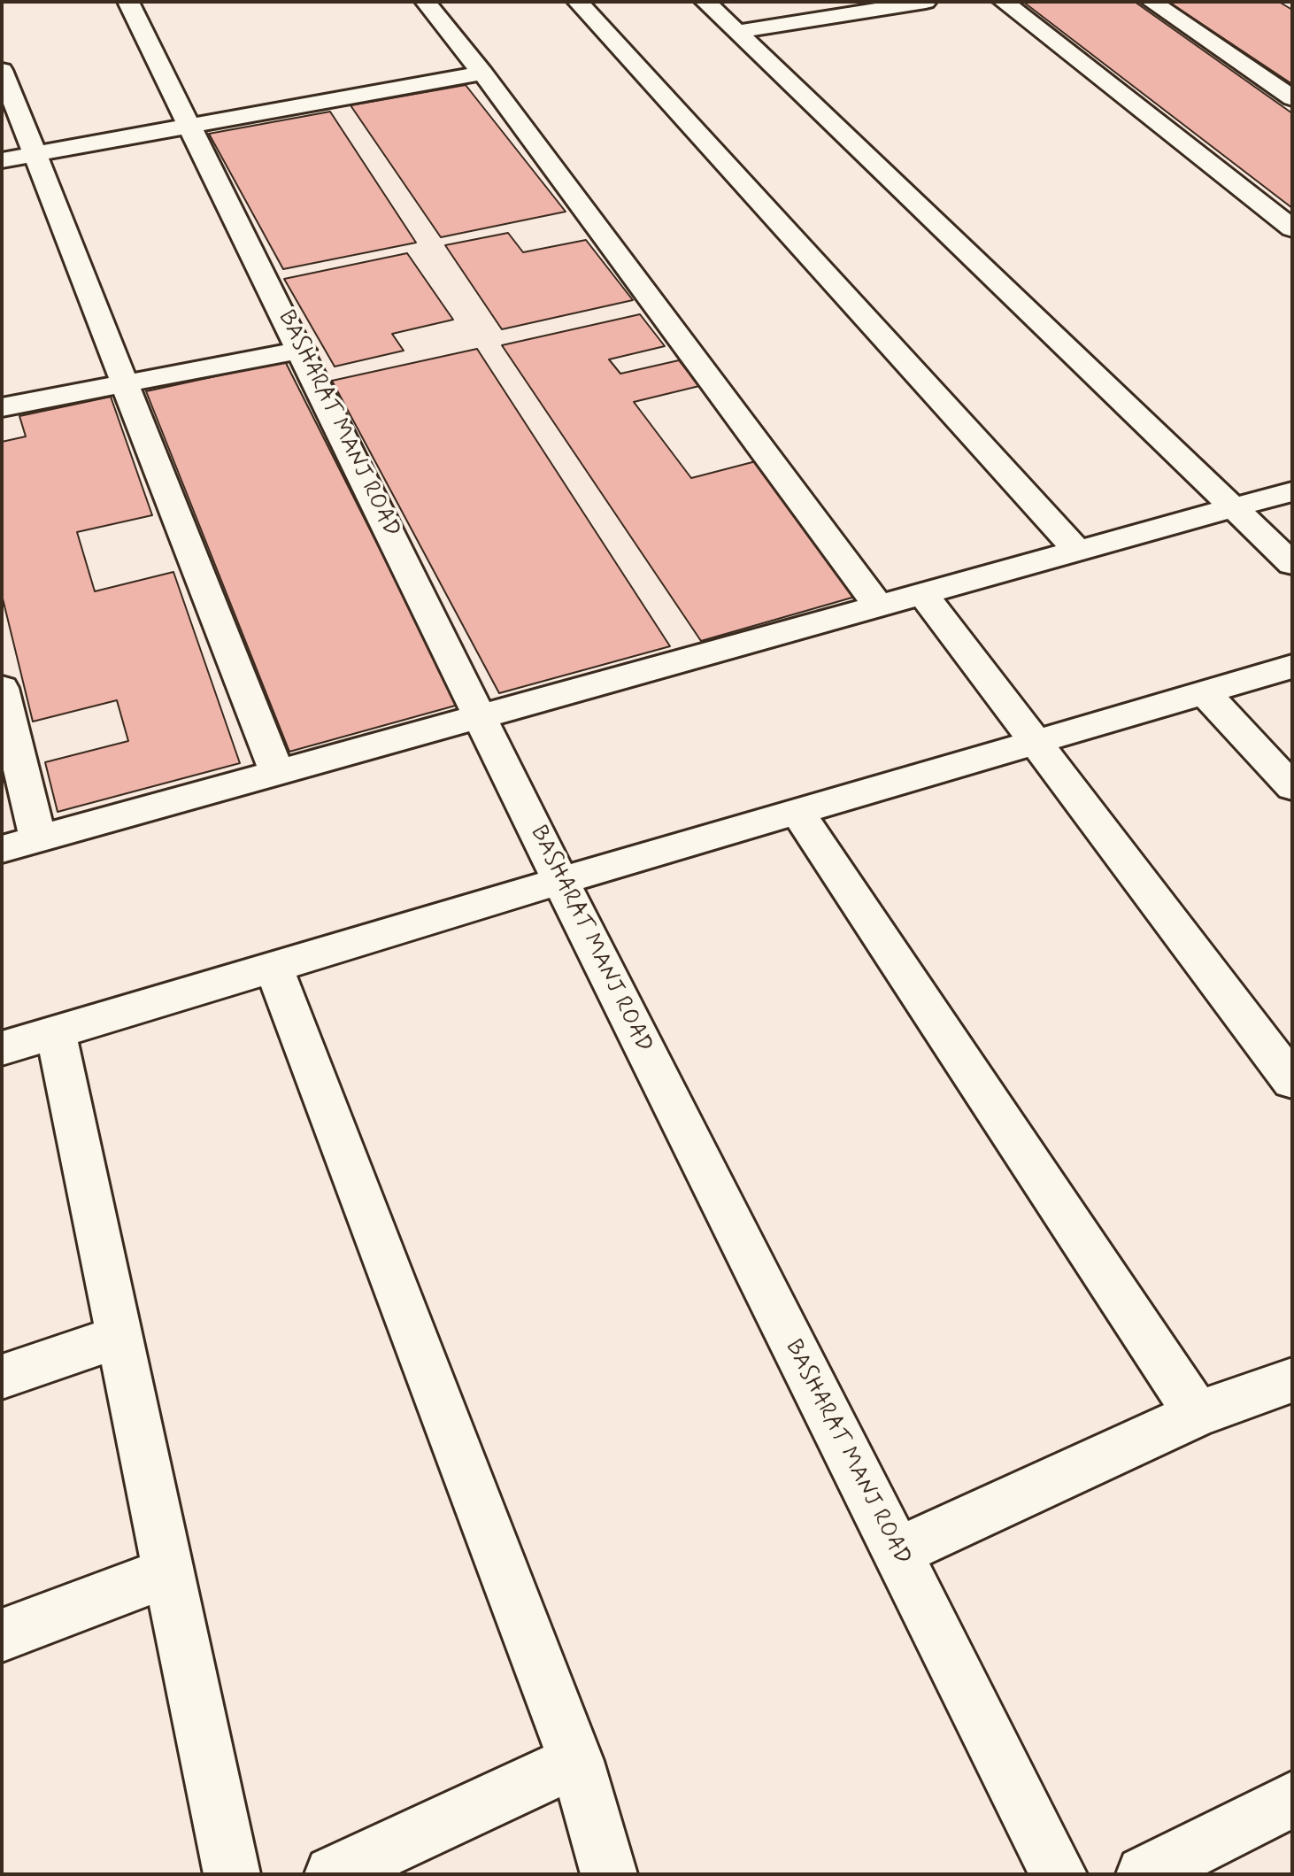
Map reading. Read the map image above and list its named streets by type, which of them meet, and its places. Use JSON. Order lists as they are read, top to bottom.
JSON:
{
  "streets": {
    "street": ["BASHARAT MANJ ROAD"]
  }
}
